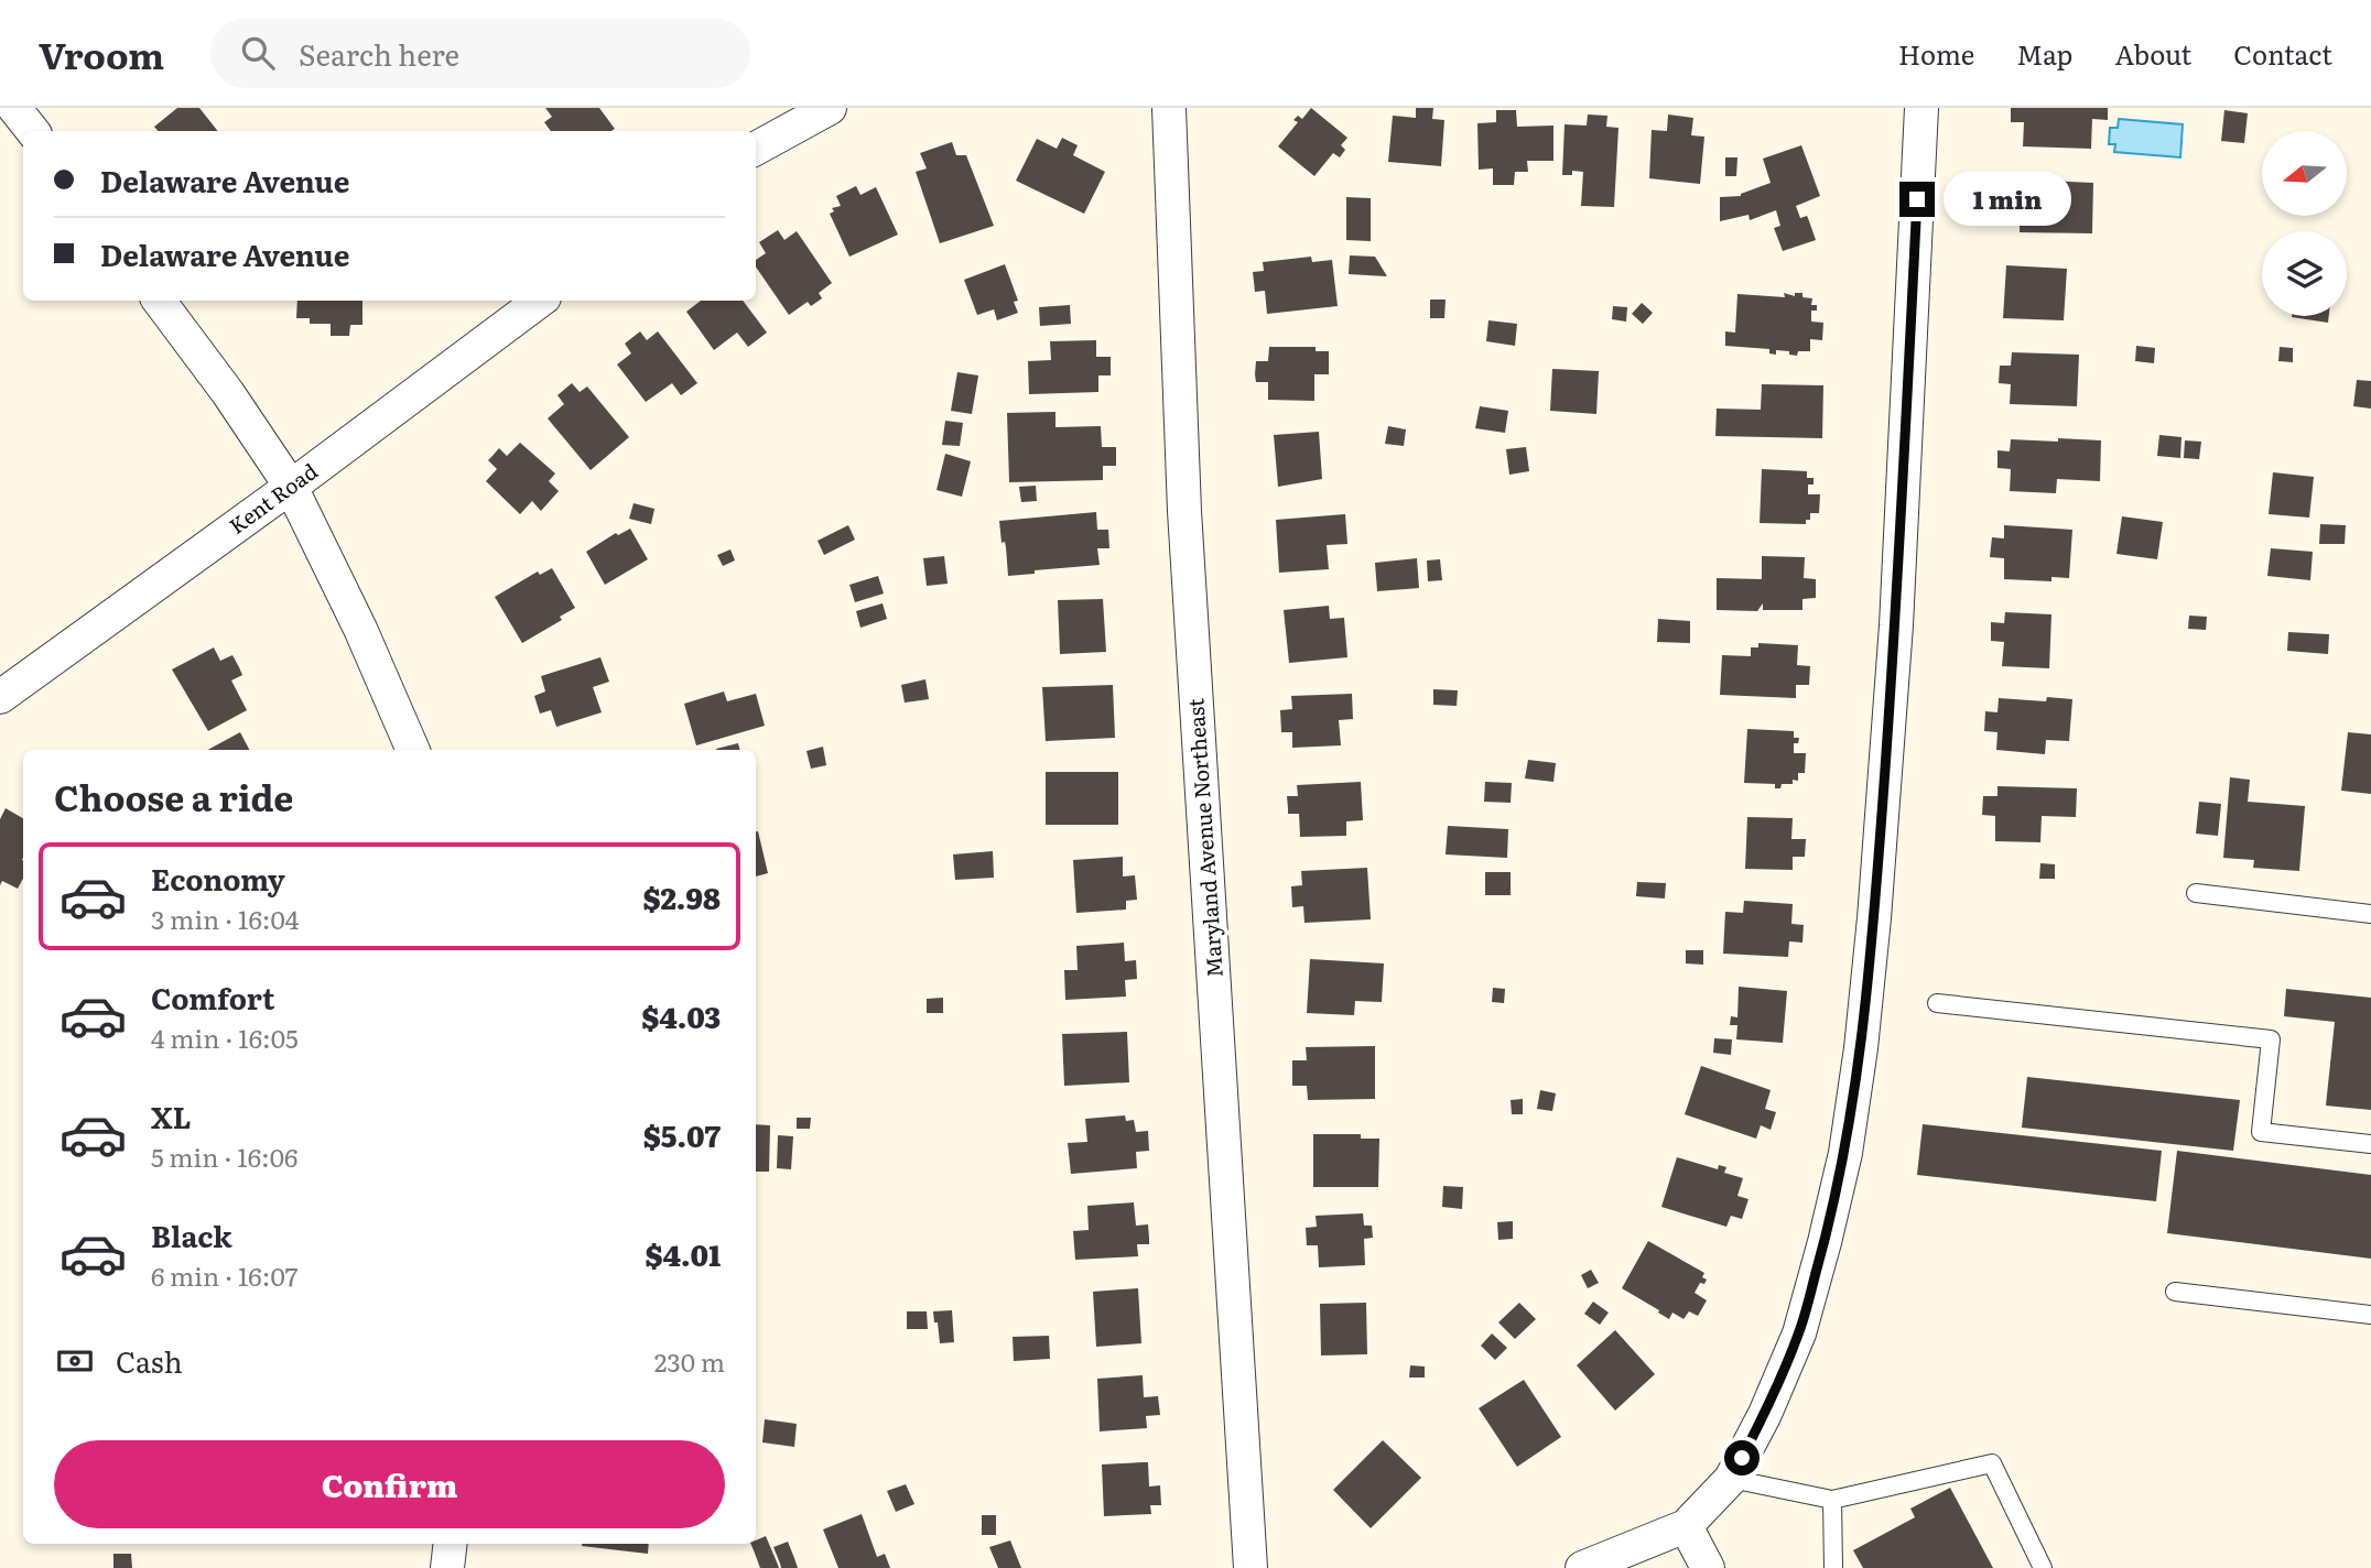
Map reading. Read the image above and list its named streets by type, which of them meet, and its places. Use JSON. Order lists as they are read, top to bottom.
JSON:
{
  "streets": {
    "street": ["Kent Road", "Maryland Avenue Northeast"]
  },
  "north": "left",
  "page": {
    "header": "Vroom",
    "search": "Search here",
    "nav": [
      "Home",
      "Map",
      "About",
      "Contact"
    ],
    "banner": ["Delaware Avenue", "Delaware Avenue"],
    "bubble": "1 min",
    "heading": "Choose a ride",
    "list": [
      {
        "name": "Economy",
        "note": "3 min · 16:04",
        "value": "$2.98"
      },
      {
        "name": "Comfort",
        "note": "4 min · 16:05",
        "value": "$4.03"
      },
      {
        "name": "XL",
        "note": "5 min · 16:06",
        "value": "$5.07"
      },
      {
        "name": "Black",
        "note": "6 min · 16:07",
        "value": "$4.01"
      }
    ],
    "pay": ["Cash", "230 m"],
    "buttons": "Confirm"
  }
}
